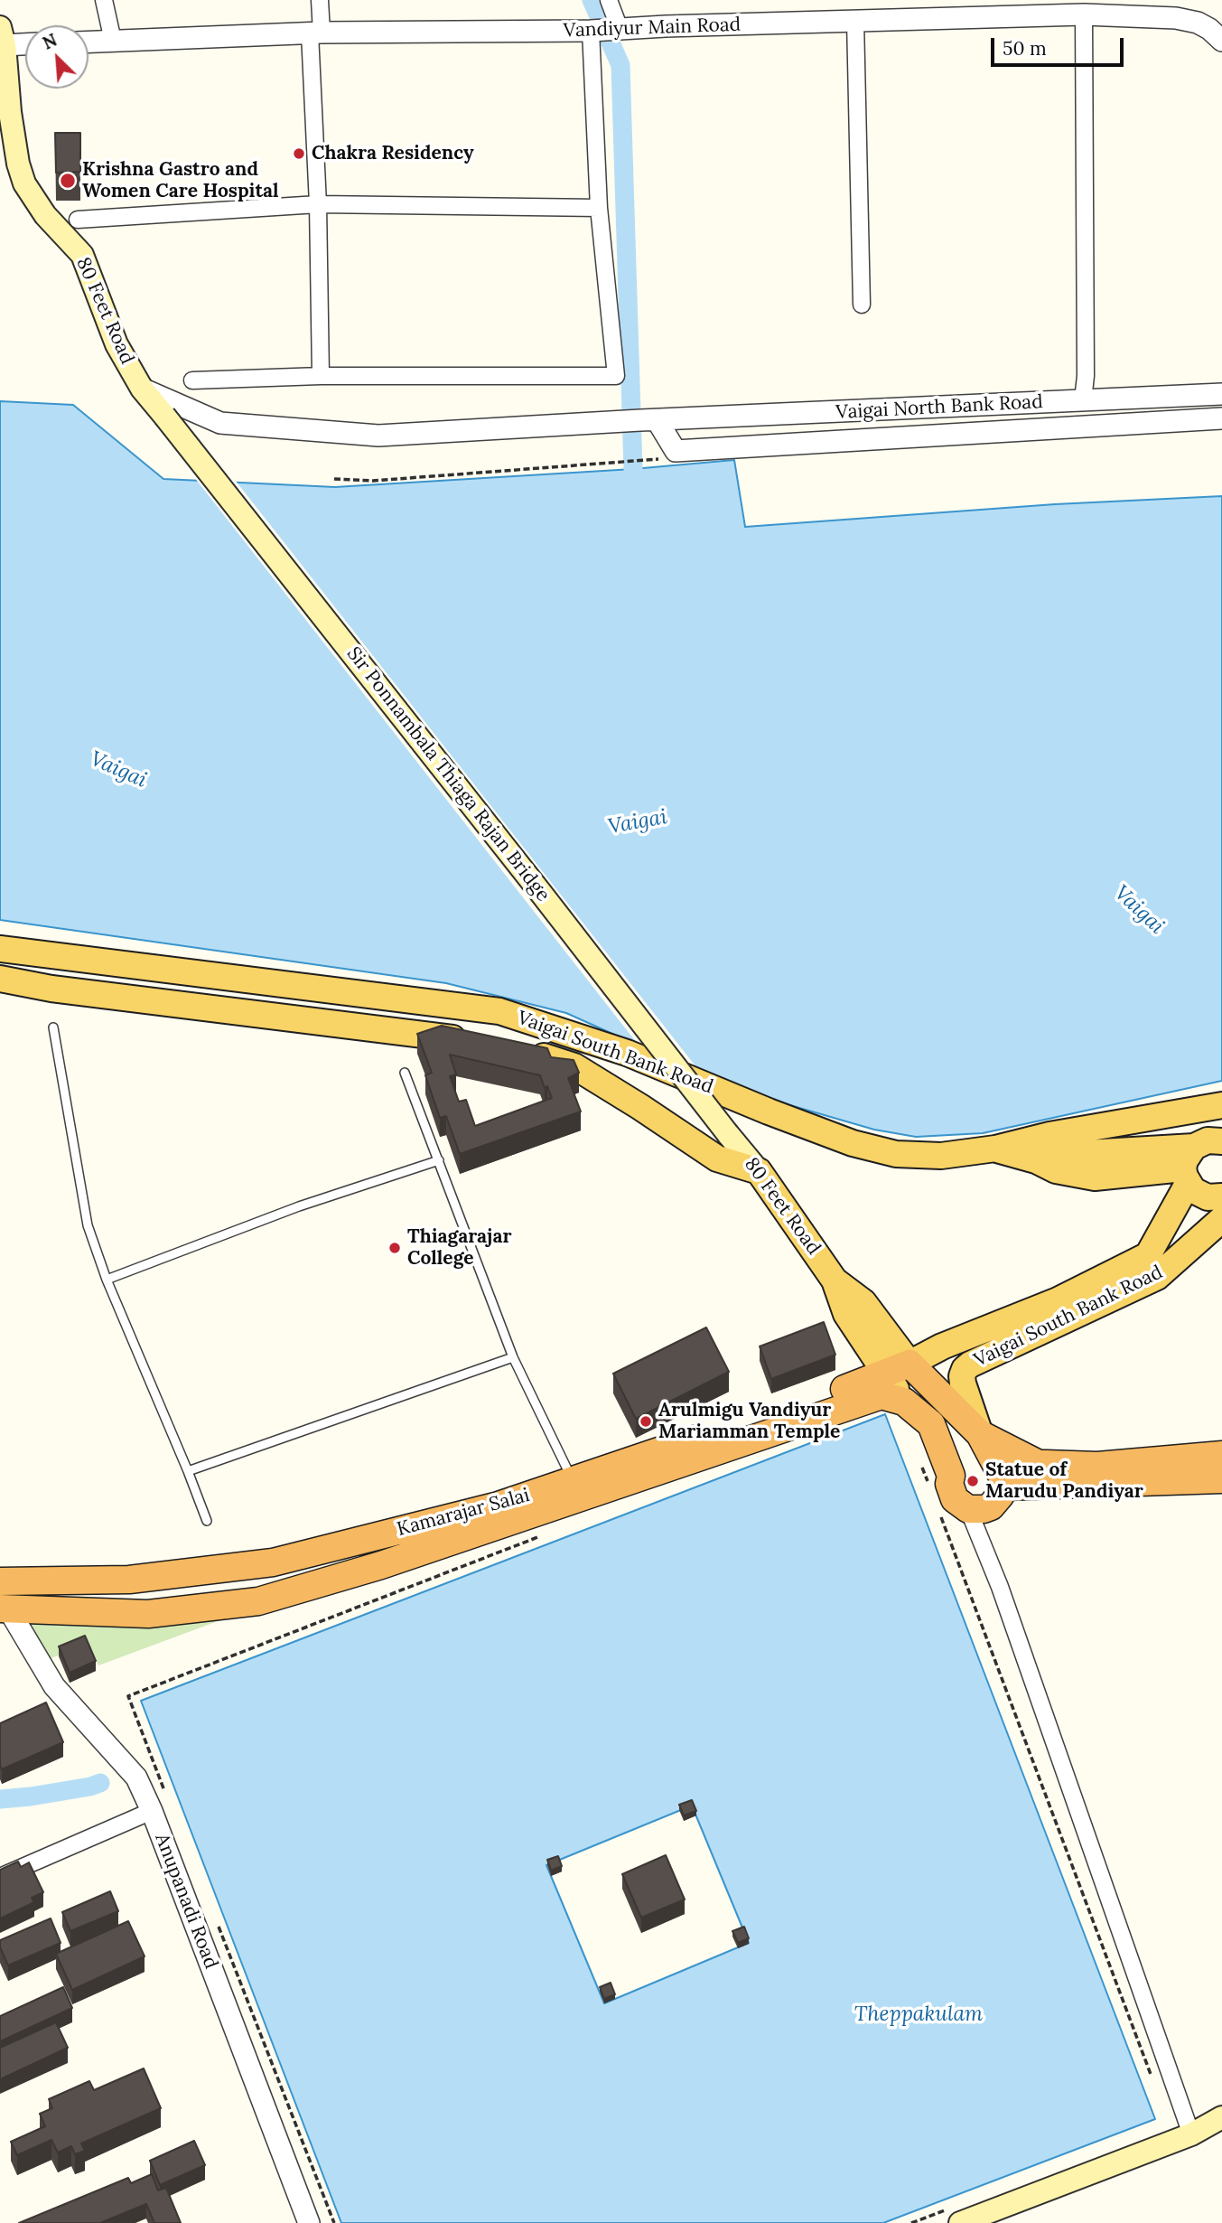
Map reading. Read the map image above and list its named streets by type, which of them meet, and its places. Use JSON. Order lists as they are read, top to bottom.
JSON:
{
  "streets": {
    "highway": ["Kamarajar Salai"],
    "main road": ["80 Feet Road", "Sir Ponnambala Thiaga Rajan Bridge", "Vaigai South Bank Road"],
    "street": ["Vandiyur Main Road", "Vaigai North Bank Road", "Anupanadi Road"]
  },
  "crossings": [
    ["80 Feet Road", "Vaigai North Bank Road"],
    ["80 Feet Road", "Sir Ponnambala Thiaga Rajan Bridge"],
    ["80 Feet Road", "Vaigai South Bank Road"],
    ["80 Feet Road", "Kamarajar Salai"],
    ["Vaigai South Bank Road", "Kamarajar Salai"],
    ["Kamarajar Salai", "Anupanadi Road"]
  ],
  "water": ["Vaigai", "Theppakulam"],
  "places": [
    "Chakra Residency",
    "Krishna Gastro and Women Care Hospital",
    "Thiagarajar College",
    "Arulmigu Vandiyur Mariamman Temple",
    "Statue of Marudu Pandiyar"
  ],
  "scale_bar": "50 m",
  "north": "top left"
}
